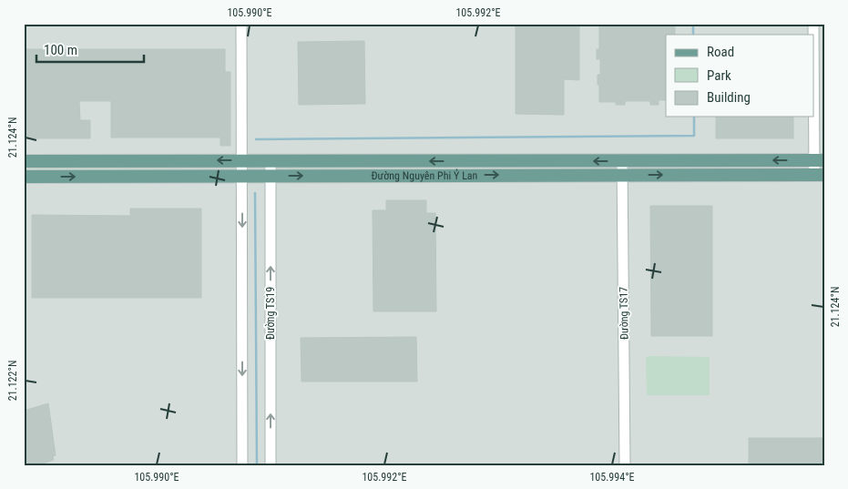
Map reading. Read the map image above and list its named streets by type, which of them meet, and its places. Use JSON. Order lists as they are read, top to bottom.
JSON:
{
  "streets": {
    "main road": ["Đường Nguyên Phi Ỷ Lan"],
    "street": ["Đường TS19", "Đường TS17"]
  },
  "crossings": [
    ["Đường Nguyên Phi Ỷ Lan", "Đường TS19"],
    ["Đường Nguyên Phi Ỷ Lan", "Đường TS17"]
  ],
  "legend": ["Road", "Park", "Building"],
  "scale_bar": "100 m",
  "coordinates": [
    "105.990°E",
    "105.992°E",
    "21.124°N",
    "21.122°N",
    "105.994°E"
  ]
}
